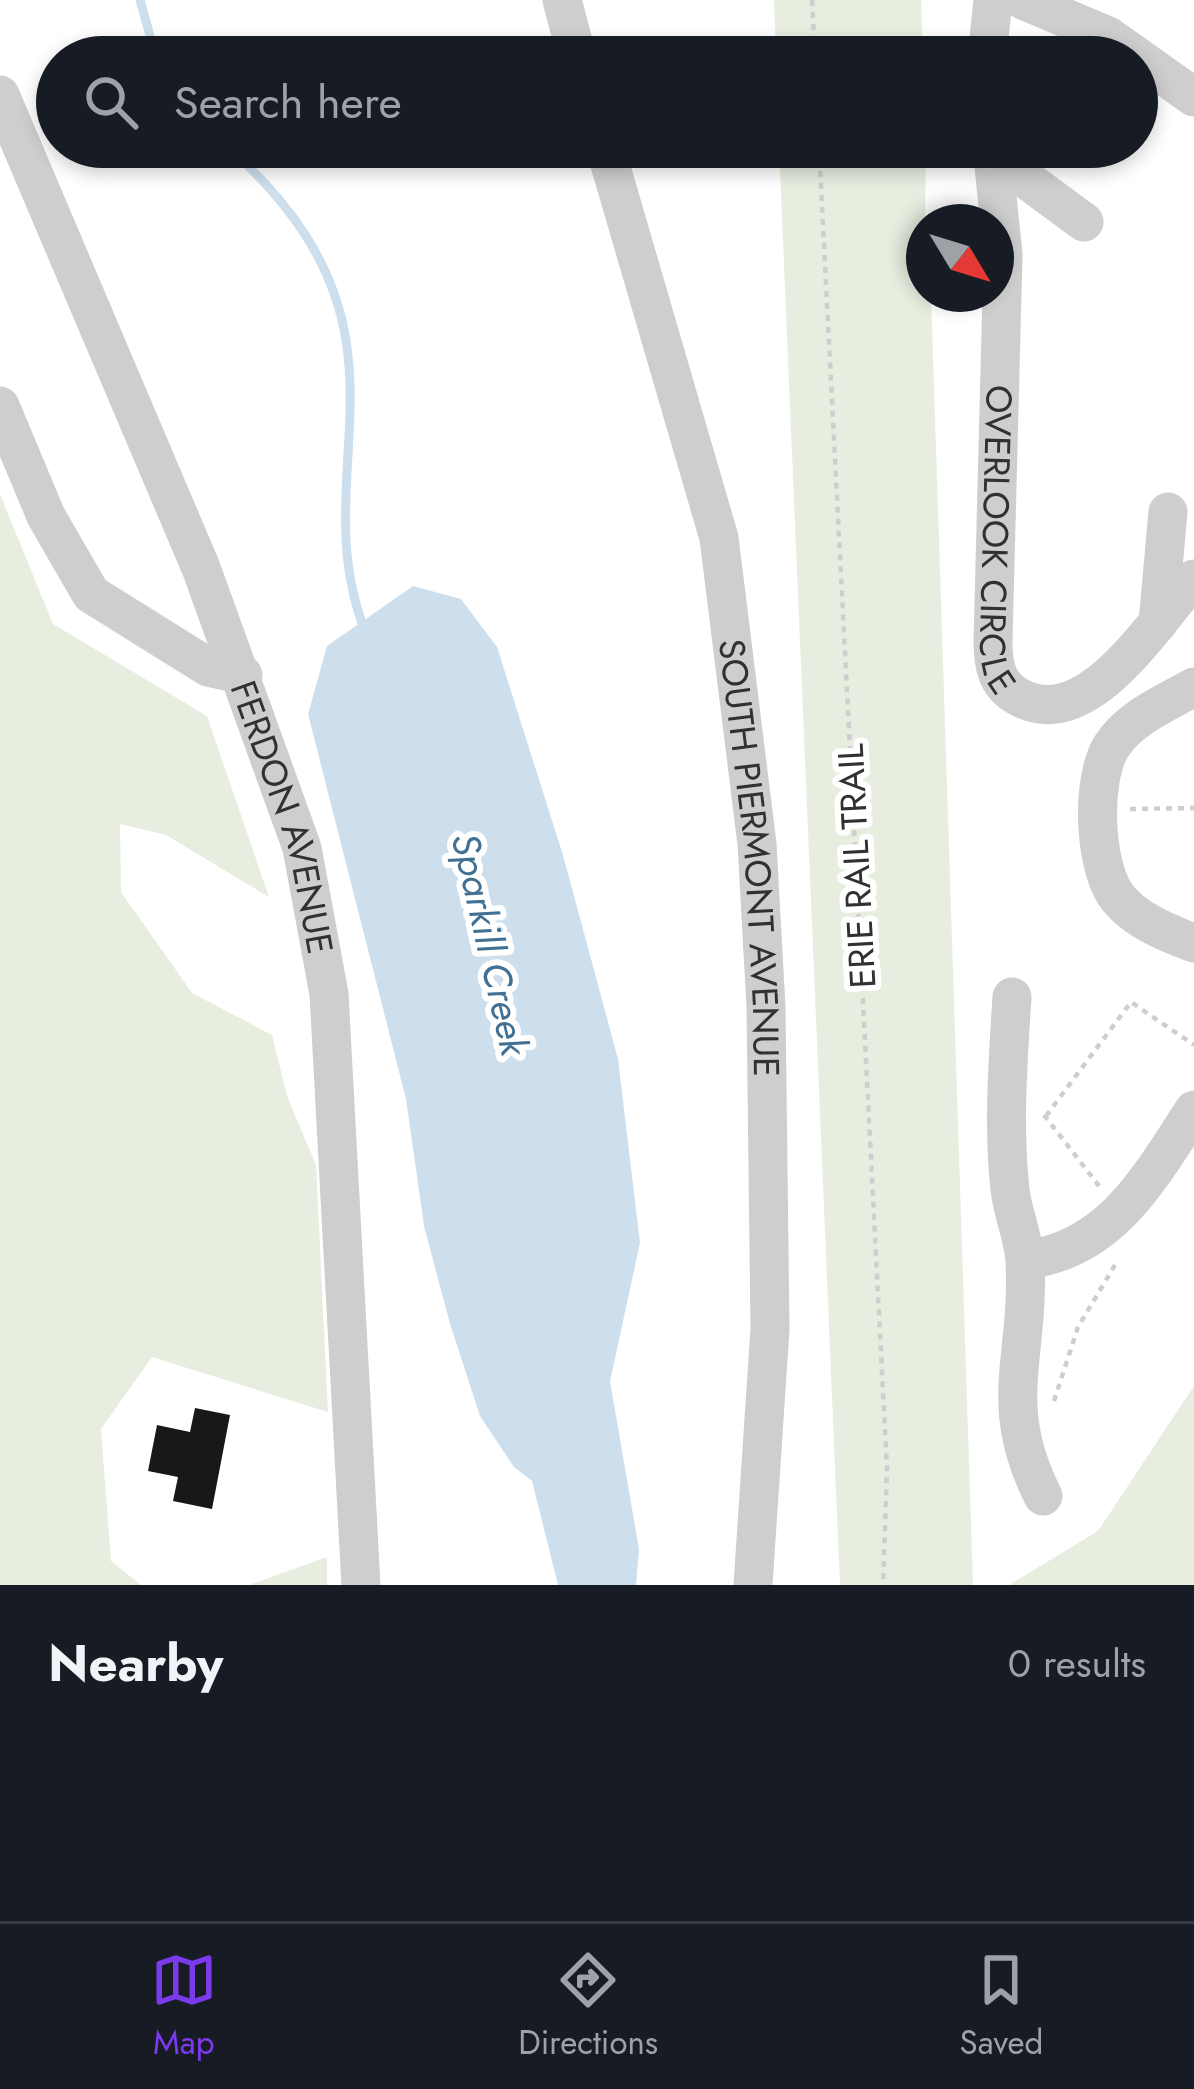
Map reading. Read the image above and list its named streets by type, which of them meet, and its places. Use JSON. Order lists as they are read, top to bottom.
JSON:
{
  "streets": {
    "street": ["OVERLOOK CIRCLE", "FERDON AVENUE", "SOUTH PIERMONT AVENUE"],
    "path": ["ERIE RAIL TRAIL"]
  },
  "water": ["Sparkill Creek"],
  "north": "bottom right",
  "page": {
    "search": "Search here",
    "heading": ["Nearby", "0 results"],
    "nav": ["Map", "Directions", "Saved"]
  }
}
